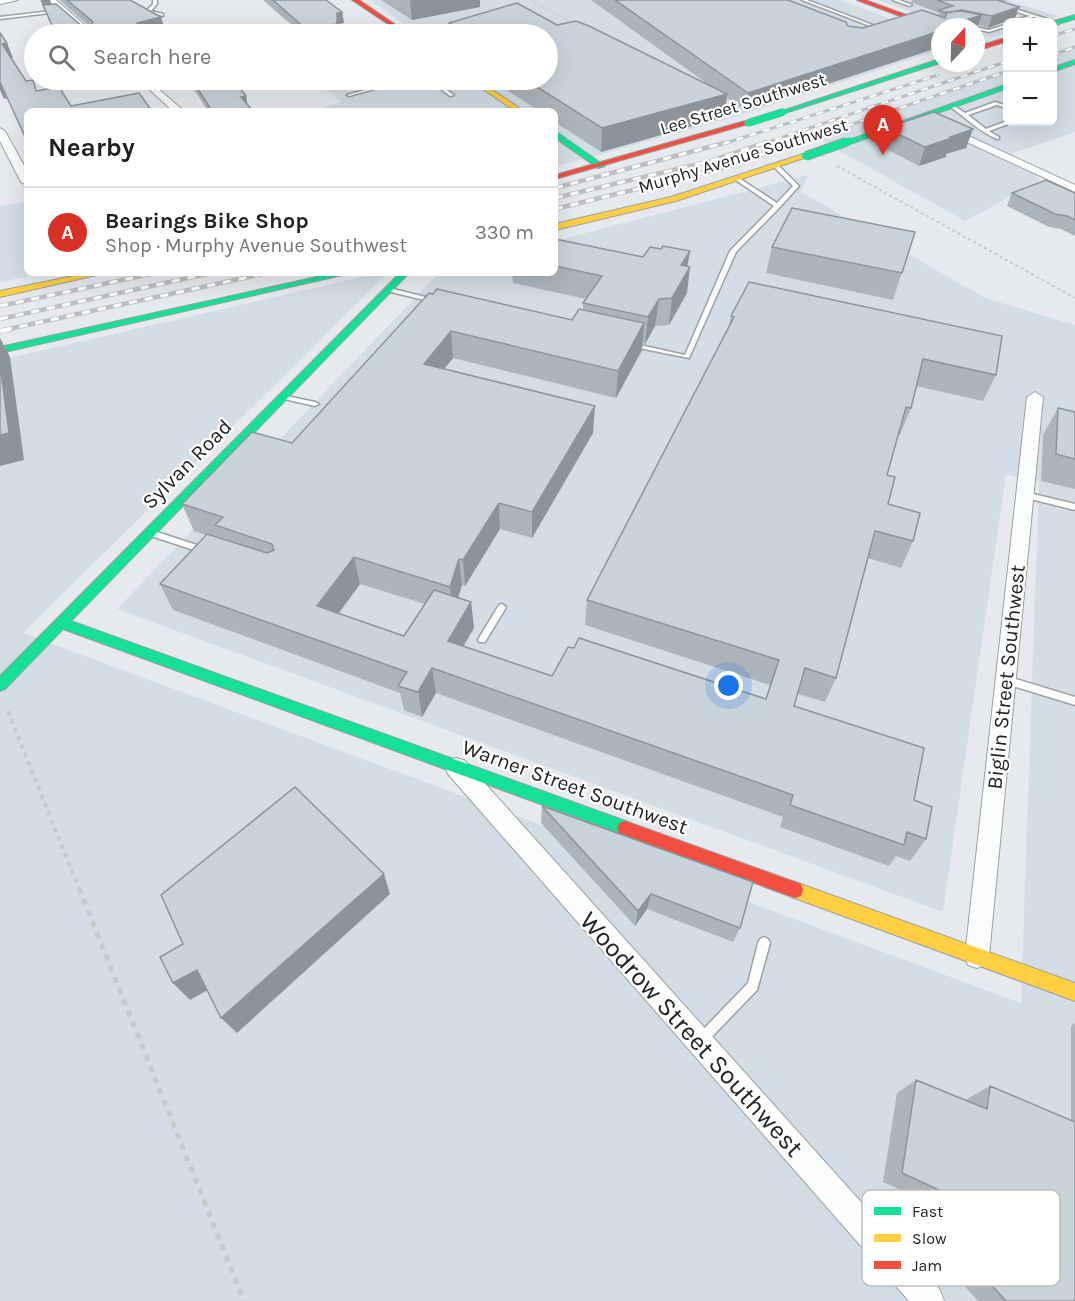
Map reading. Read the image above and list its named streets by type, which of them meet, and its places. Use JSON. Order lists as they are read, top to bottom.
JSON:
{
  "streets": {
    "street": [
      "Lee Street Southwest",
      "Murphy Avenue Southwest",
      "Sylvan Road",
      "Biglin Street Southwest",
      "Warner Street Southwest",
      "Woodrow Street Southwest"
    ]
  },
  "crossings": [
    ["Sylvan Road", "Warner Street Southwest"],
    ["Biglin Street Southwest", "Warner Street Southwest"],
    ["Warner Street Southwest", "Woodrow Street Southwest"]
  ],
  "legend": ["Fast", "Slow", "Jam"],
  "north": "top",
  "page": {
    "map_buttons": ["+", "−"],
    "search": "Search here",
    "pins": "A",
    "heading": "Nearby",
    "list": [
      {
        "mark": "A",
        "name": "Bearings Bike Shop",
        "note": "Shop · Murphy Avenue Southwest",
        "value": "330 m"
      }
    ]
  }
}
